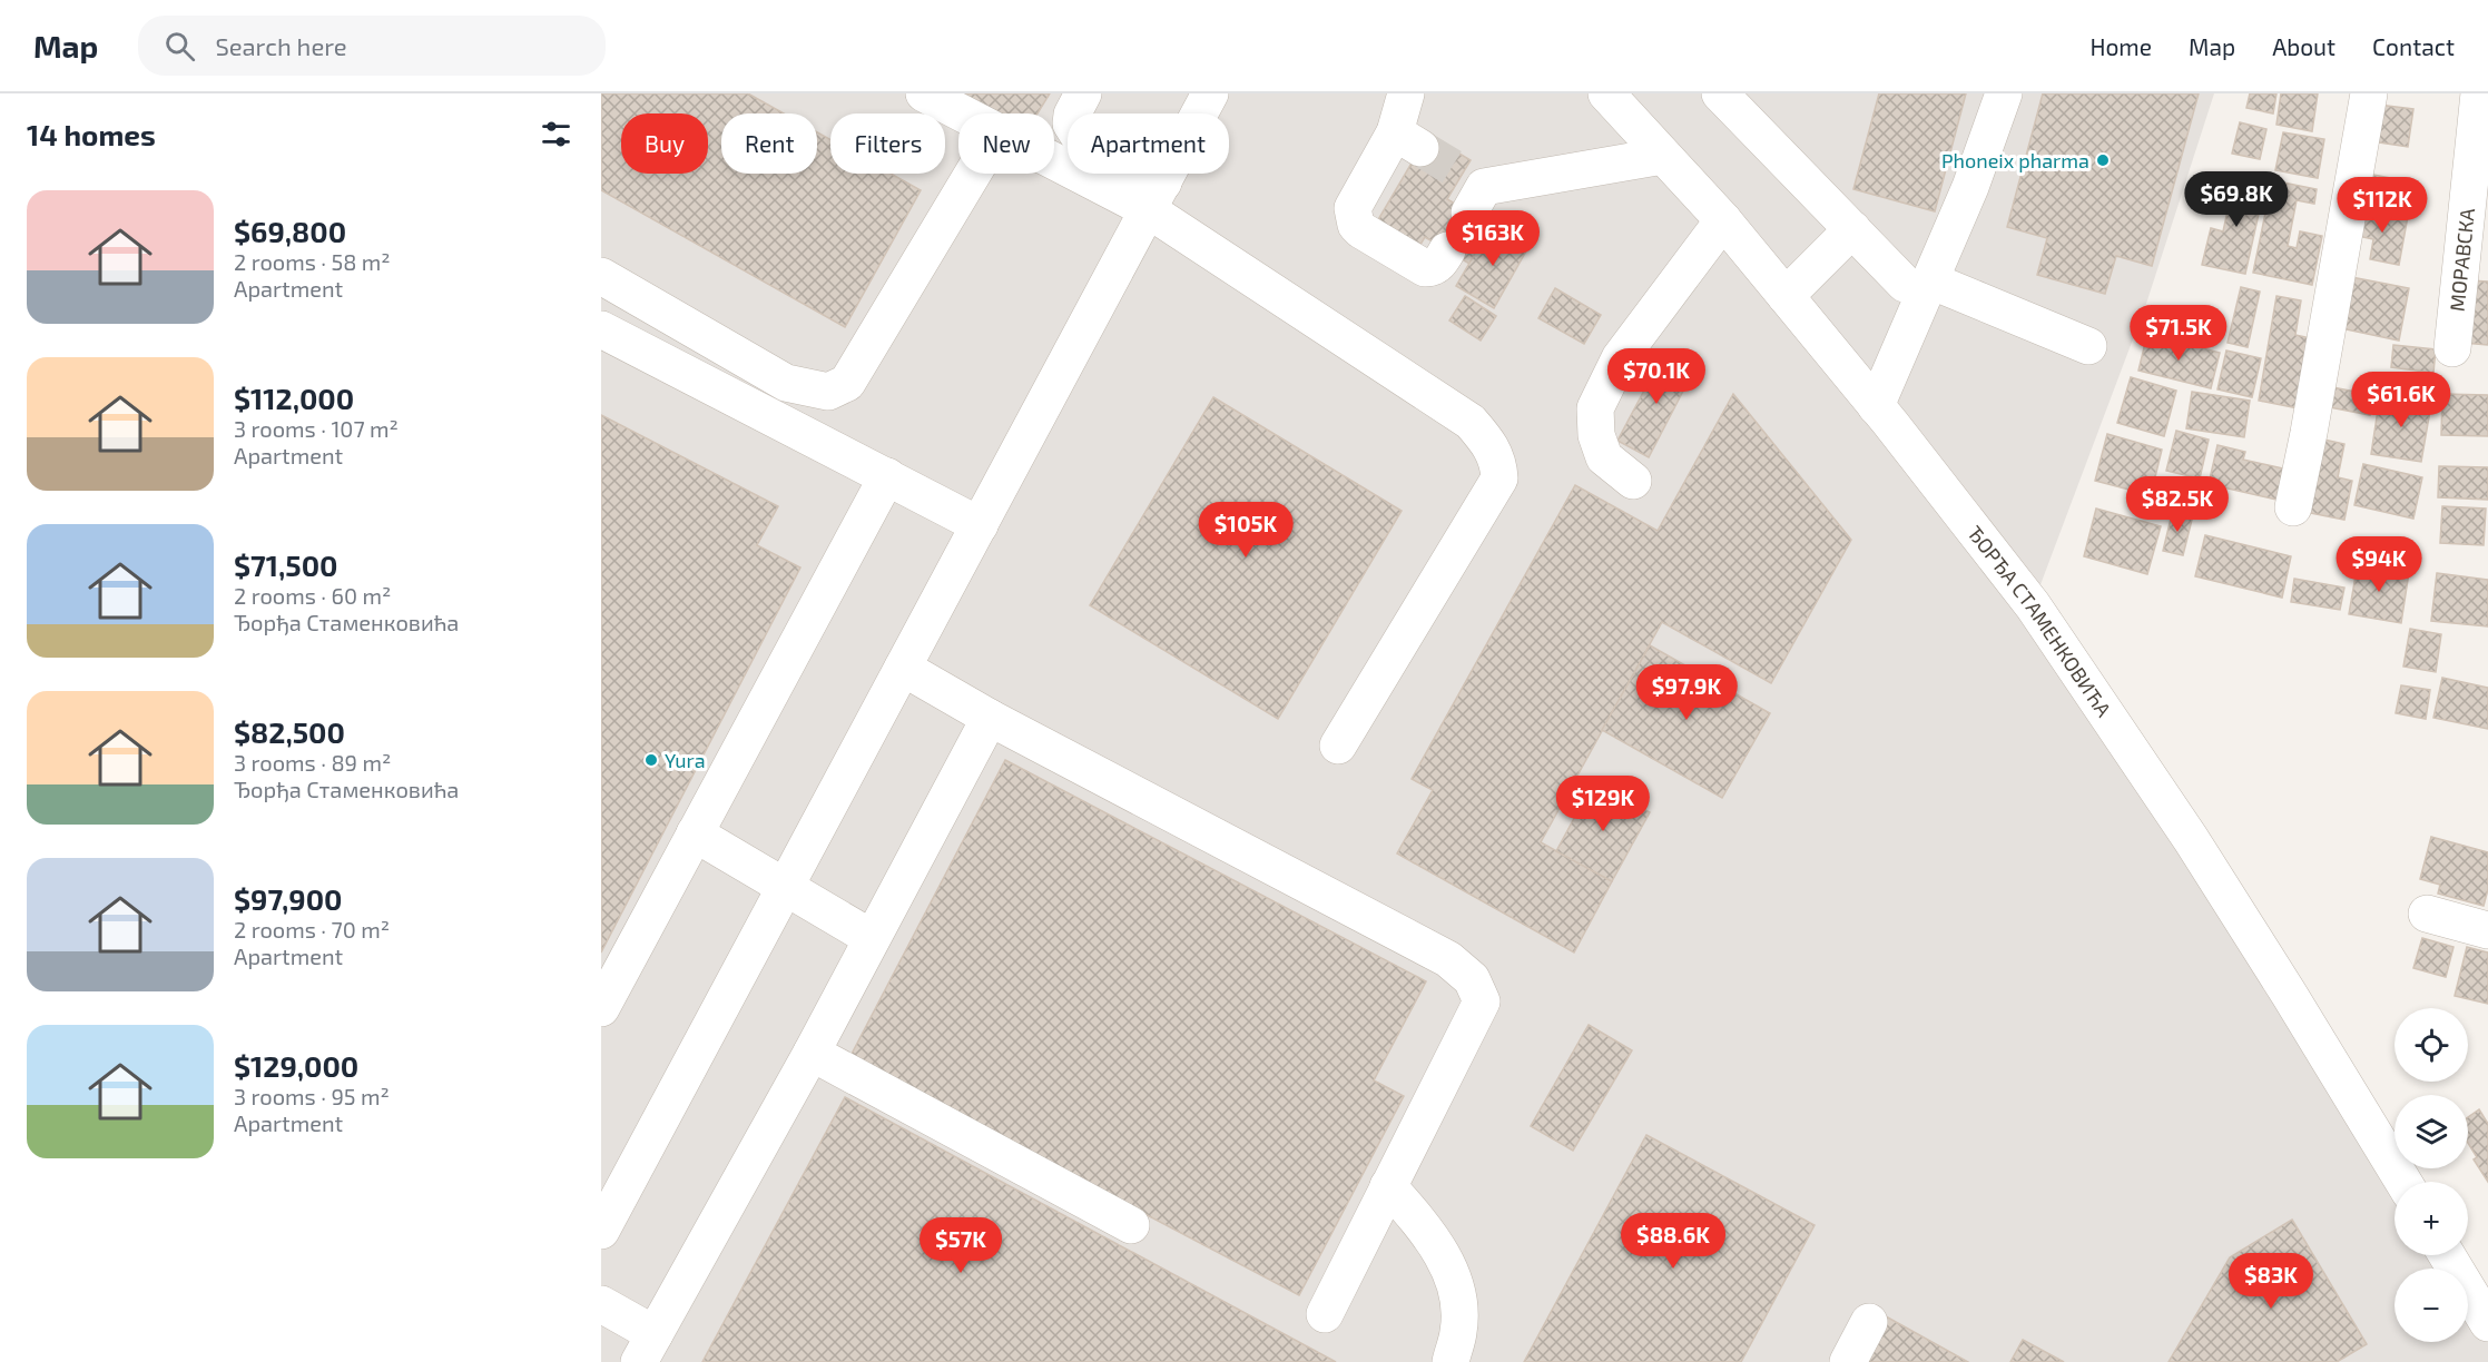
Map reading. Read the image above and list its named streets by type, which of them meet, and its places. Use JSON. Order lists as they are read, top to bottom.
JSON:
{
  "streets": {
    "street": ["МОРАВСКА", "ЂОРЂА СТАМЕНКОВИЋА"]
  },
  "places": ["Phoneix pharma", "Yura"],
  "page": {
    "header": "Map",
    "search": "Search here",
    "nav": [
      "Home",
      "Map",
      "About",
      "Contact"
    ],
    "heading": "14 homes",
    "chip": [
      "Buy",
      "Rent",
      "Filters",
      "New",
      "Apartment"
    ],
    "price": [
      "$69.8K",
      "$112K",
      "$163K",
      "$71.5K",
      "$70.1K",
      "$61.6K",
      "$82.5K",
      "$105K",
      "$94K",
      "$97.9K",
      "$129K",
      "$88.6K",
      "$57K",
      "$83K"
    ],
    "list": [
      {
        "name": "$69,800",
        "note": "2 rooms · 58 m² · Apartment"
      },
      {
        "name": "$112,000",
        "note": "3 rooms · 107 m² · Apartment"
      },
      {
        "name": "$71,500",
        "note": "2 rooms · 60 m² · Ђорђа Стаменковића"
      },
      {
        "name": "$82,500",
        "note": "3 rooms · 89 m² · Ђорђа Стаменковића"
      },
      {
        "name": "$97,900",
        "note": "2 rooms · 70 m² · Apartment"
      },
      {
        "name": "$129,000",
        "note": "3 rooms · 95 m² · Apartment"
      }
    ],
    "map_buttons": ["+", "−"]
  }
}
